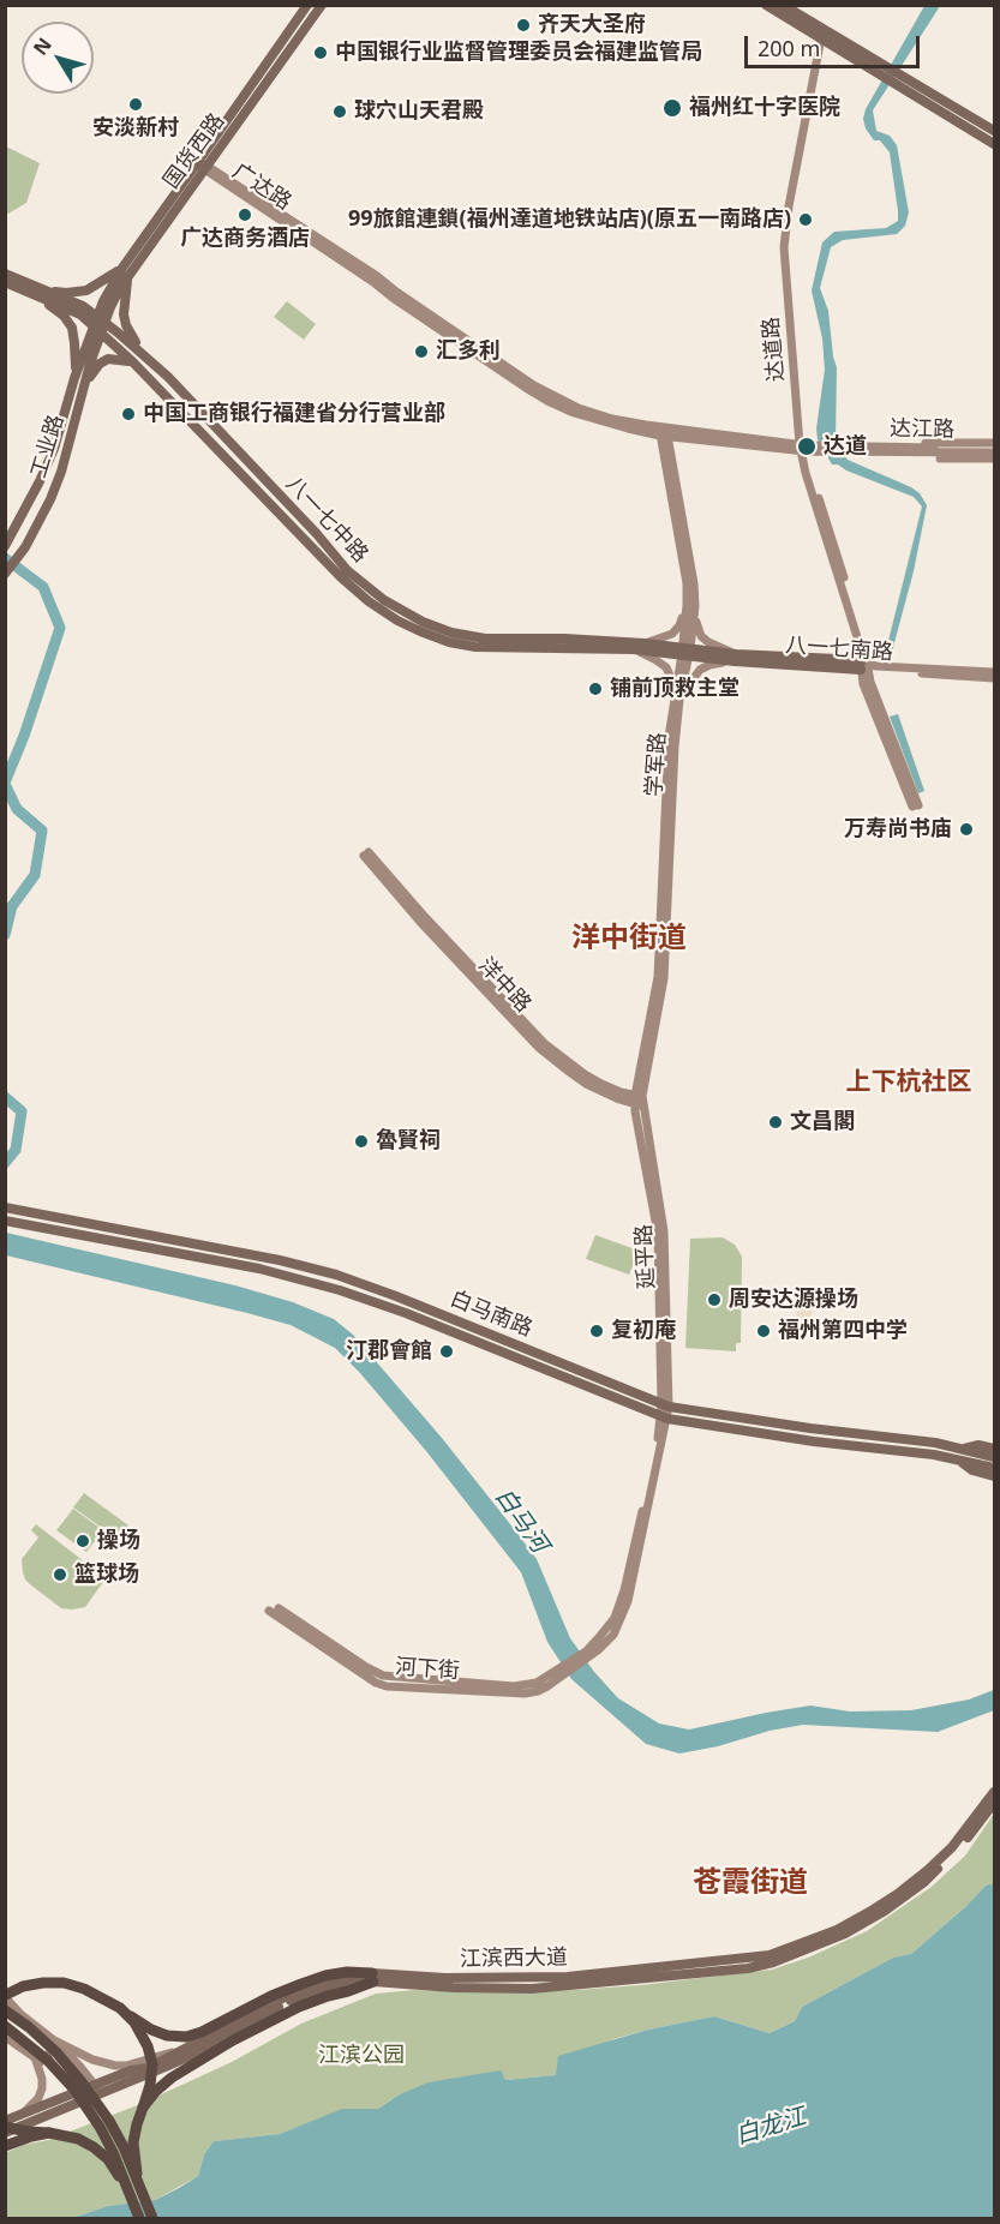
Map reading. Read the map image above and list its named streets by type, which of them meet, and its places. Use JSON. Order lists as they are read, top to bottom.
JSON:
{
  "streets": {
    "main road": [
      "国货西路",
      "广达路",
      "达道路",
      "达江路",
      "工业路",
      "八一七中路",
      "八一七南路",
      "学军路",
      "洋中路",
      "延平路",
      "白马南路",
      "河下街",
      "江滨西大道"
    ]
  },
  "crossings": [
    ["国货西路", "广达路"],
    ["国货西路", "工业路"],
    ["国货西路", "八一七中路"],
    ["广达路", "达道路"],
    ["广达路", "达江路"],
    ["广达路", "学军路"],
    ["达道路", "八一七南路"],
    ["工业路", "八一七中路"],
    ["八一七中路", "八一七南路"],
    ["八一七中路", "学军路"],
    ["八一七南路", "学军路"],
    ["学军路", "洋中路"],
    ["学军路", "延平路"],
    ["洋中路", "延平路"],
    ["延平路", "白马南路"]
  ],
  "districts": ["洋中街道", "上下杭社区", "苍霞街道"],
  "water": ["白马河", "白龙江"],
  "parks": ["江滨公园"],
  "places": [
    "齐天大圣府",
    "中国银行业监督管理委员会福建监管局",
    "安淡新村",
    "福州红十字医院",
    "球穴山天君殿",
    "广达商务酒店",
    "99旅館連鎖(福州達道地铁站店)(原五一南路店)",
    "汇多利",
    "中国工商银行福建省分行营业部",
    "达道",
    "铺前顶救主堂",
    "万寿尚书庙",
    "文昌閣",
    "魯賢祠",
    "周安达源操场",
    "复初庵",
    "福州第四中学",
    "汀郡會館",
    "操场",
    "篮球场"
  ],
  "scale_bar": "200 m",
  "north": "top left"
}
